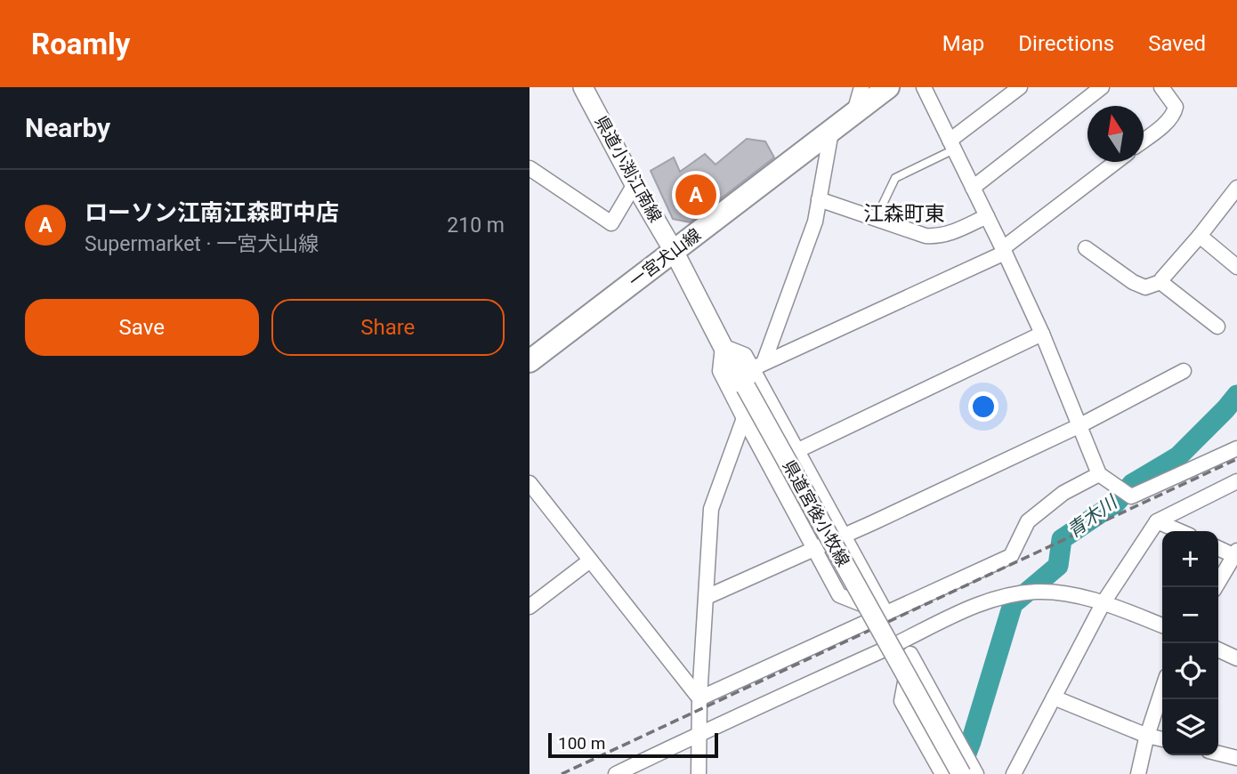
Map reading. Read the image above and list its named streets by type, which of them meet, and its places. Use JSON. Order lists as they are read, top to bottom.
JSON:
{
  "streets": {
    "main road": ["県道小渕江南線", "一宮犬山線", "県道宮後小牧線"]
  },
  "crossings": [
    ["県道小渕江南線", "一宮犬山線"],
    ["県道小渕江南線", "県道宮後小牧線"],
    ["一宮犬山線", "県道宮後小牧線"]
  ],
  "districts": ["江森町東"],
  "water": ["青木川"],
  "scale_bar": "100 m",
  "north": "top",
  "page": {
    "header": "Roamly",
    "nav": ["Map", "Directions", "Saved"],
    "heading": "Nearby",
    "list": [
      {
        "mark": "A",
        "name": "ローソン江南江森町中店",
        "note": "Supermarket · 一宮犬山線",
        "value": "210 m"
      }
    ],
    "pins": "A",
    "buttons": ["Save", "Share"],
    "map_buttons": ["+", "−"],
    "scale": "100 m"
  }
}
